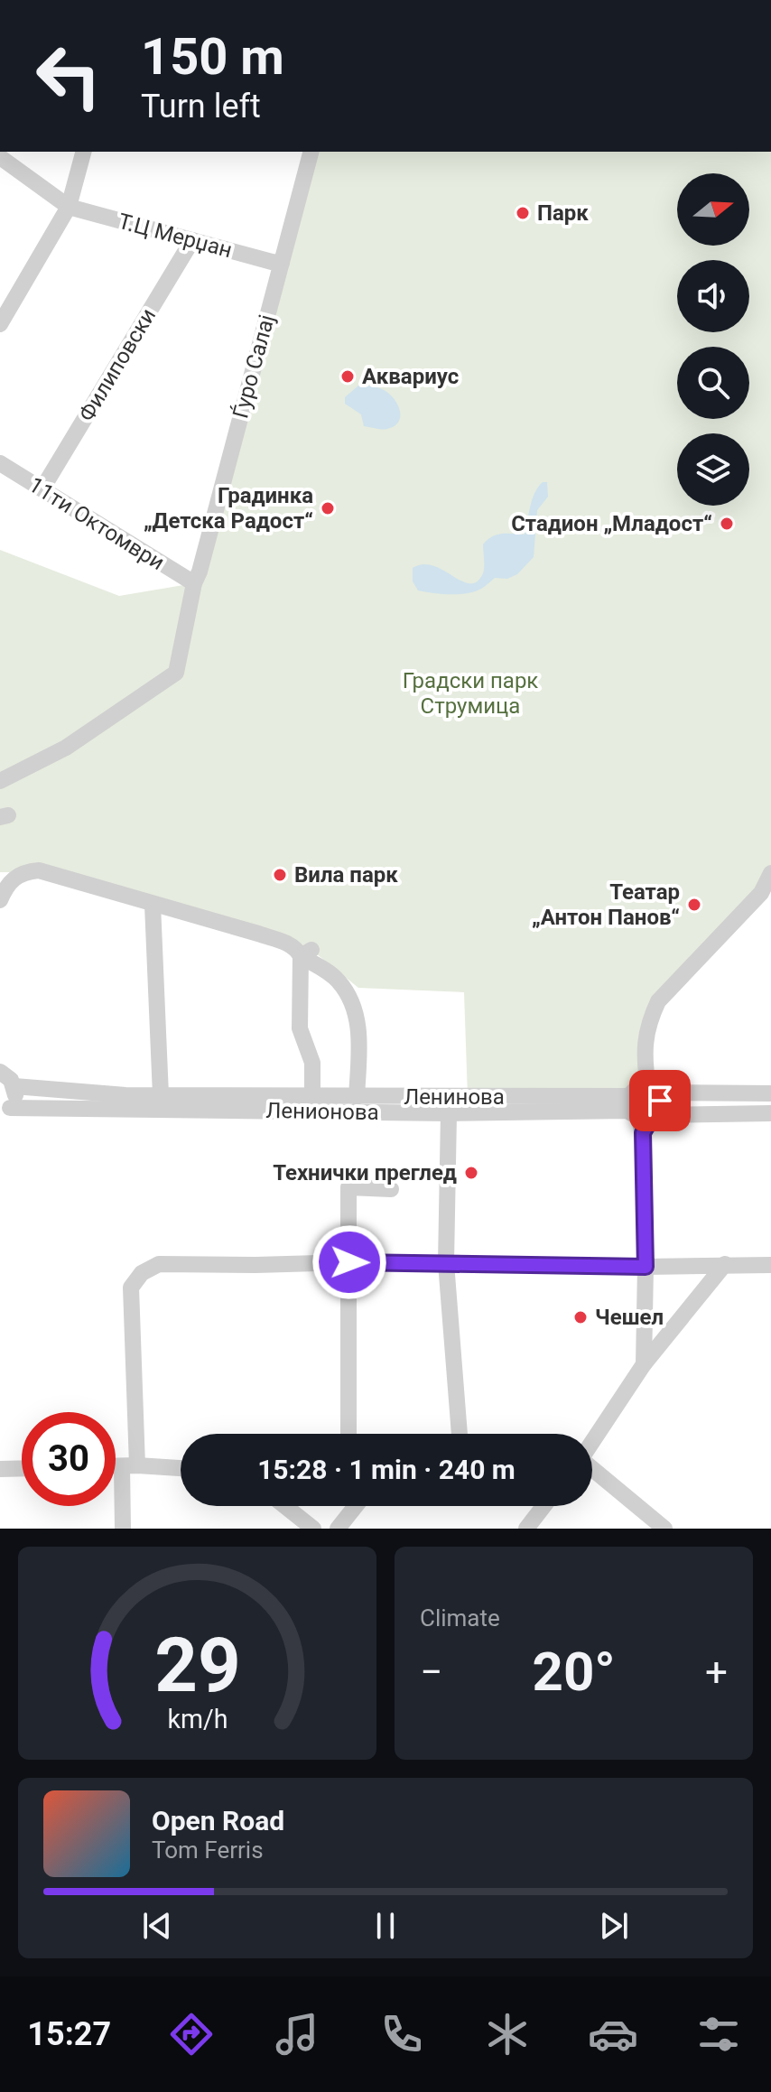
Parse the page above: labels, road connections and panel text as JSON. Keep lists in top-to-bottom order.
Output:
{
  "streets": {
    "street": [
      "Т.Ц Мерџан",
      "Филиповски",
      "Ѓуро Салај",
      "11ти Октомври",
      "Ленинова",
      "Ленионова"
    ]
  },
  "crossings": [
    ["Т.Ц Мерџан", "Филиповски"],
    ["Т.Ц Мерџан", "Ѓуро Салај"],
    ["Филиповски", "11ти Октомври"],
    ["Ѓуро Салај", "11ти Октомври"]
  ],
  "parks": ["Градски парк Струмица"],
  "places": [
    "Парк",
    "Аквариус",
    "Градинка „Детска Радост“",
    "Стадион „Младост“",
    "Вила парк",
    "Театар „Антон Панов“",
    "Технички преглед",
    "Чешел"
  ],
  "north": "right",
  "page": {
    "turn": ["150 m", "Turn left"],
    "limit": "30",
    "trip": "15:28 · 1 min · 240 m",
    "tile": "Climate",
    "heat": ["−", "20°", "+"],
    "song": ["Open Road", "Tom Ferris"],
    "tabs": "15:27",
    "gauge": ["29", "km/h"]
  }
}
